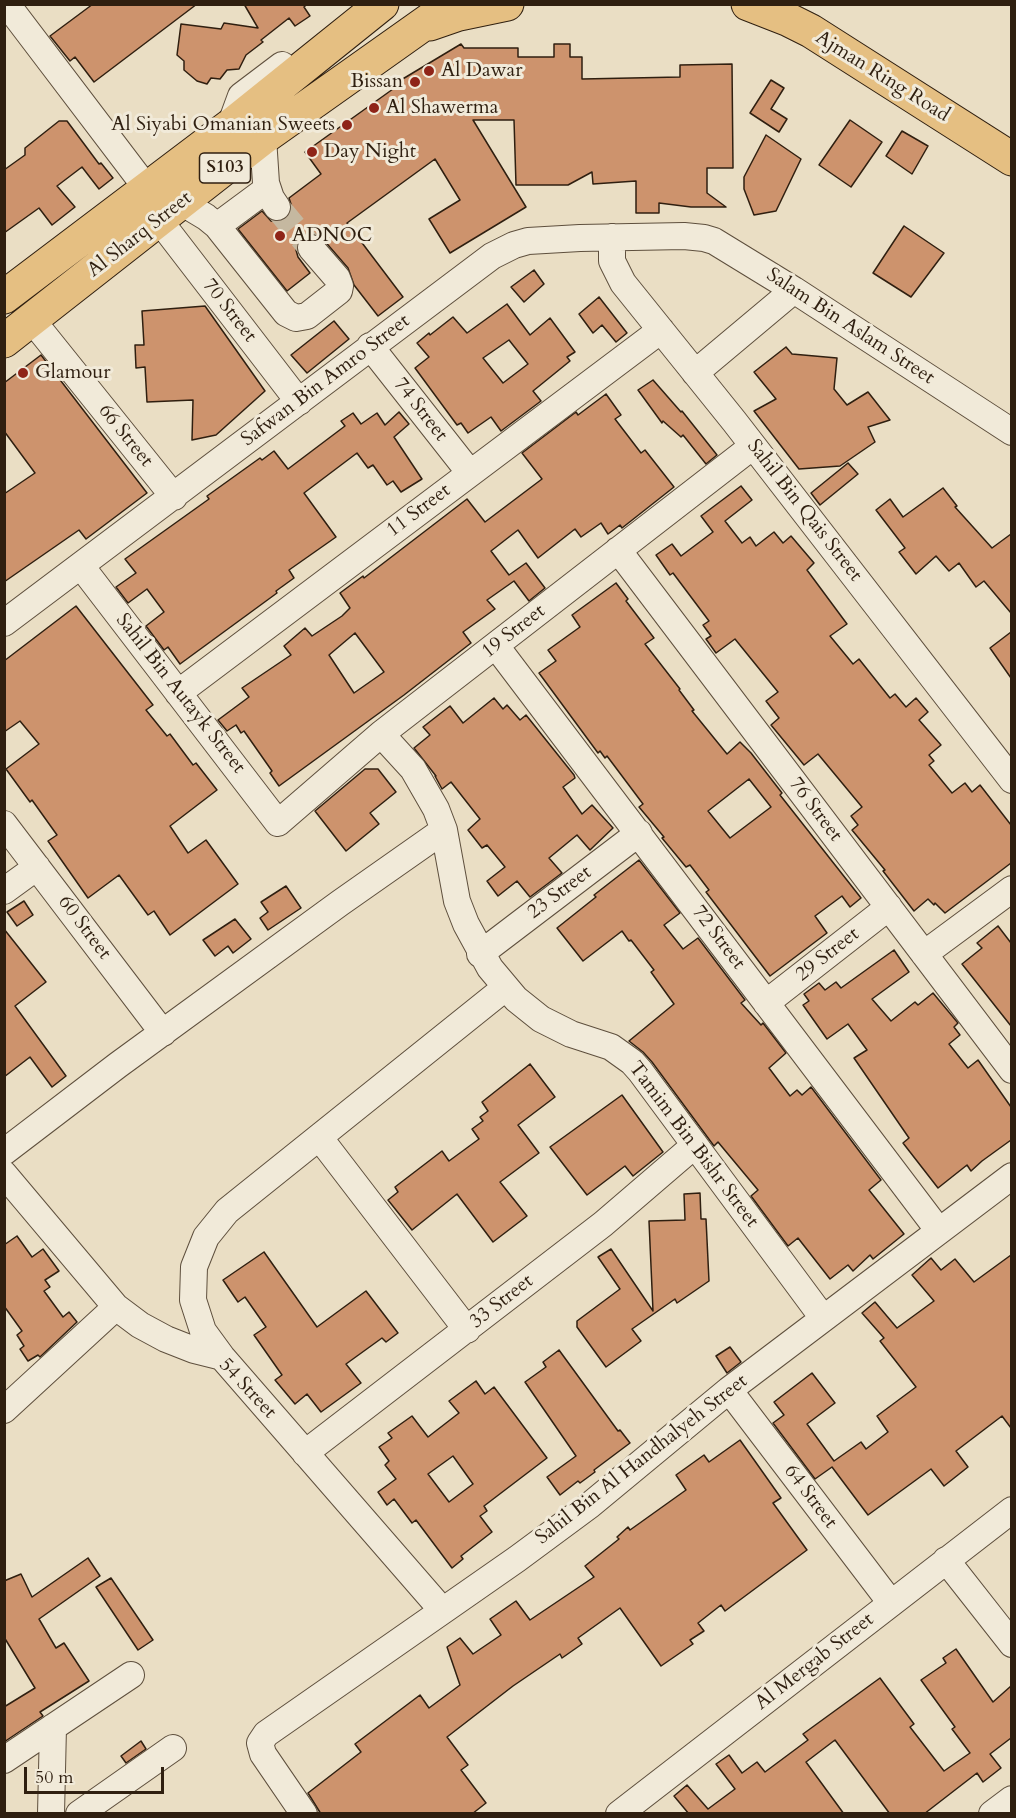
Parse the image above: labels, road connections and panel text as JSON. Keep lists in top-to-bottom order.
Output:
{
  "streets": {
    "main road": ["Ajman Ring Road", "S103", "Al Sharq Street"],
    "street": [
      "70 Street",
      "Salam Bin Aslam Street",
      "Safwan Bin Amro Street",
      "74 Street",
      "66 Street",
      "11 Street",
      "Sahil Bin Qais Street",
      "19 Street",
      "Sahil Bin Autayk Street",
      "76 Street",
      "23 Street",
      "60 Street",
      "72 Street",
      "29 Street",
      "Tamim Bin Bishr Street",
      "33 Street",
      "54 Street",
      "Sahil Bin Al Handhalyeh Street",
      "64 Street",
      "Al Mergab Street"
    ]
  },
  "crossings": [
    ["Al Sharq Street", "70 Street"],
    ["Al Sharq Street", "66 Street"],
    ["70 Street", "Safwan Bin Amro Street"],
    ["Salam Bin Aslam Street", "Safwan Bin Amro Street"],
    ["Safwan Bin Amro Street", "74 Street"],
    ["Safwan Bin Amro Street", "66 Street"],
    ["Safwan Bin Amro Street", "Sahil Bin Qais Street"],
    ["Safwan Bin Amro Street", "Sahil Bin Autayk Street"],
    ["74 Street", "11 Street"],
    ["11 Street", "Sahil Bin Qais Street"],
    ["11 Street", "Sahil Bin Autayk Street"],
    ["Sahil Bin Qais Street", "19 Street"],
    ["19 Street", "Sahil Bin Autayk Street"],
    ["19 Street", "76 Street"],
    ["19 Street", "72 Street"],
    ["19 Street", "Tamim Bin Bishr Street"],
    ["76 Street", "29 Street"],
    ["23 Street", "72 Street"],
    ["23 Street", "Tamim Bin Bishr Street"],
    ["72 Street", "29 Street"],
    ["72 Street", "Sahil Bin Al Handhalyeh Street"],
    ["Tamim Bin Bishr Street", "33 Street"],
    ["Tamim Bin Bishr Street", "Sahil Bin Al Handhalyeh Street"],
    ["33 Street", "54 Street"],
    ["54 Street", "Sahil Bin Al Handhalyeh Street"],
    ["Sahil Bin Al Handhalyeh Street", "64 Street"],
    ["64 Street", "Al Mergab Street"]
  ],
  "places": [
    "Al Dawar",
    "Bissan",
    "Al Shawerma",
    "Al Siyabi Omanian Sweets",
    "Day Night",
    "ADNOC",
    "Glamour"
  ],
  "scale_bar": "50 m"
}
